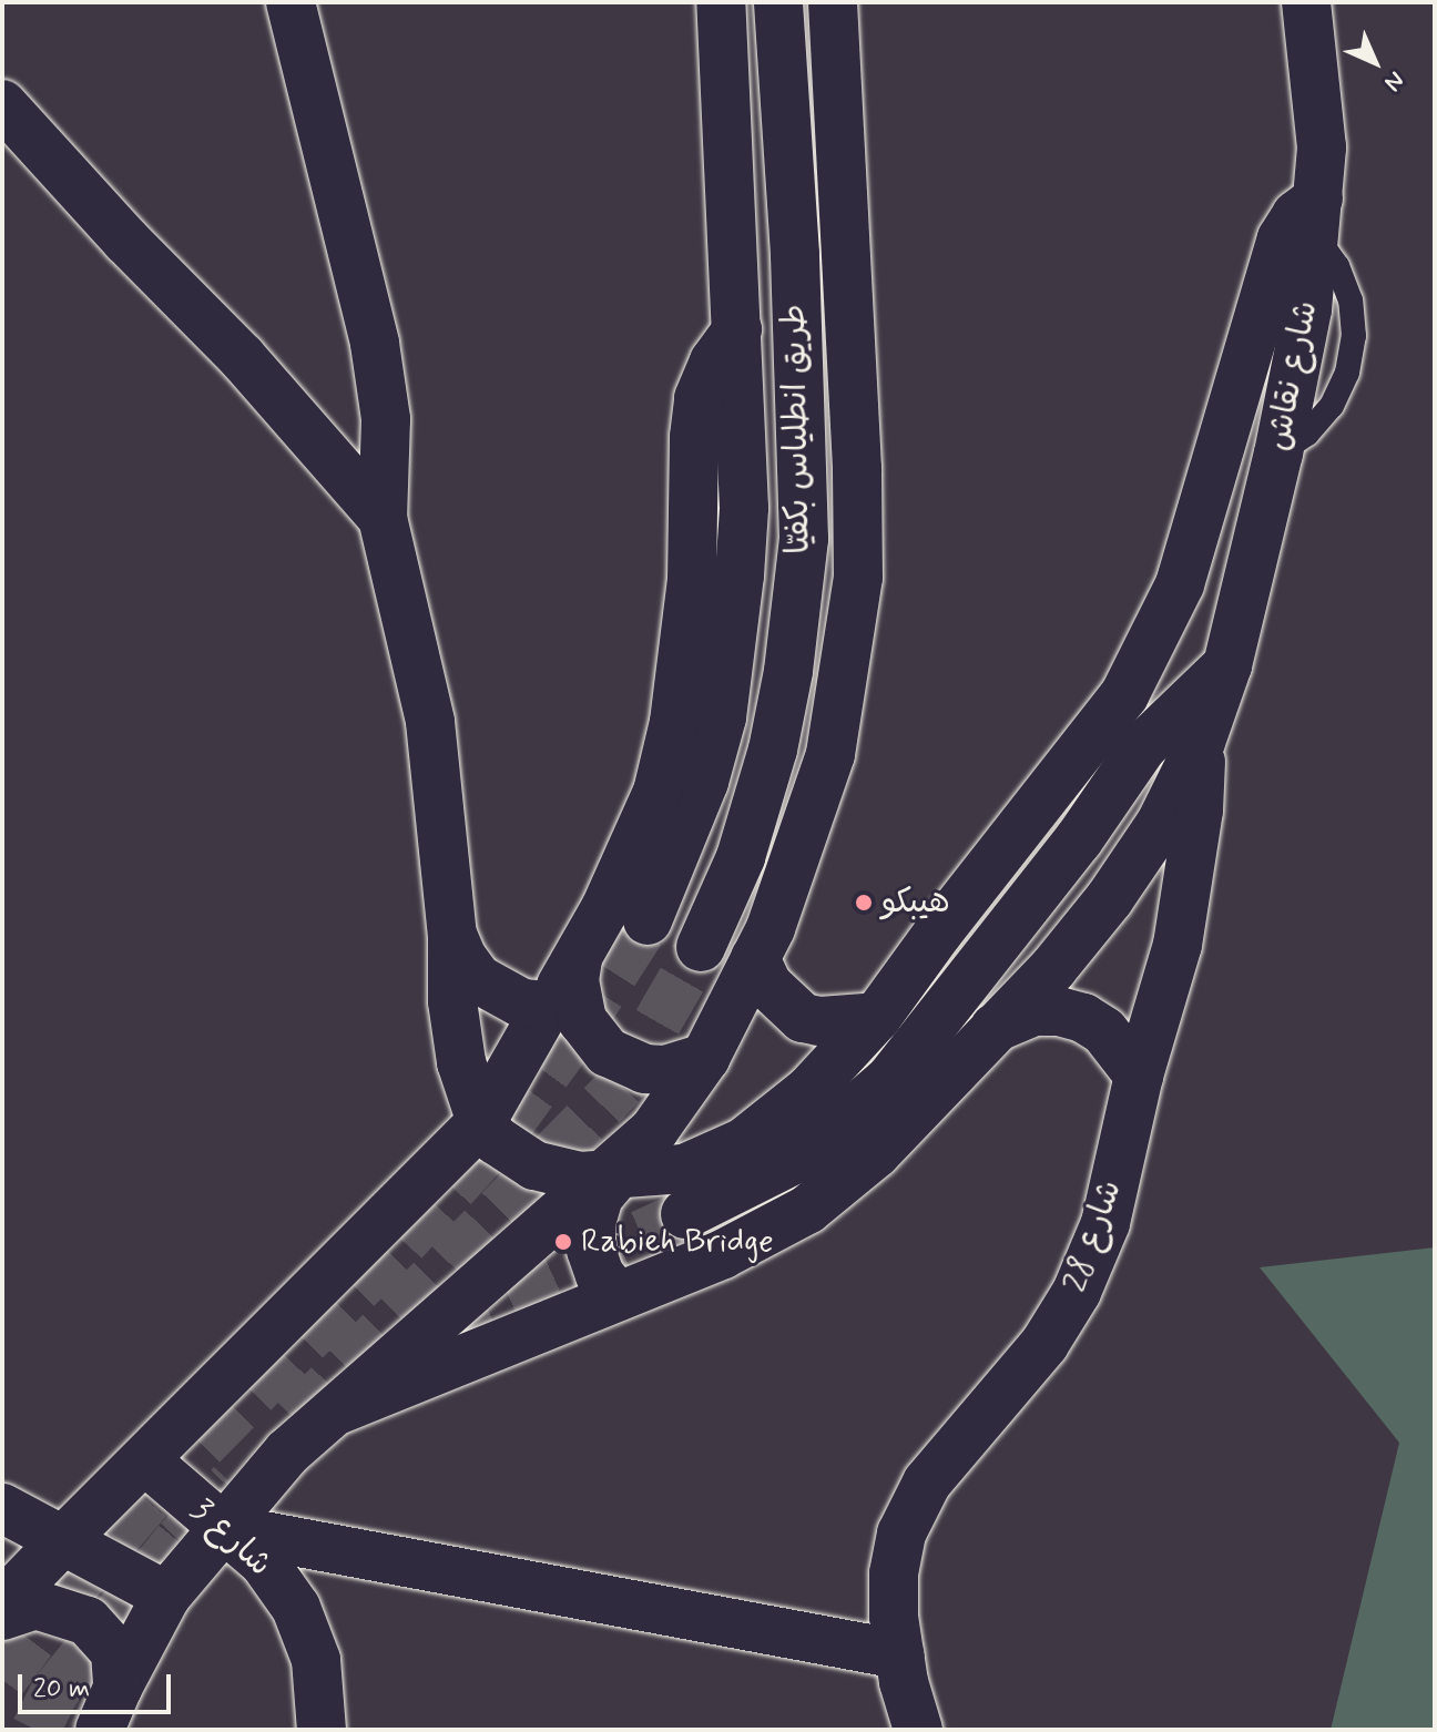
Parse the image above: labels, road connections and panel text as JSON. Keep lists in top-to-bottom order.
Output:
{
  "streets": {
    "main road": [
      "شارع نقاش",
      "طريق انطلياس بكفيّا",
      "شارع 28",
      "شارع 3"
    ]
  },
  "crossings": [
    ["شارع نقاش", "شارع 28"]
  ],
  "places": ["هيبكو", "Rabieh Bridge"],
  "scale_bar": "20 m",
  "north": "bottom right"
}
